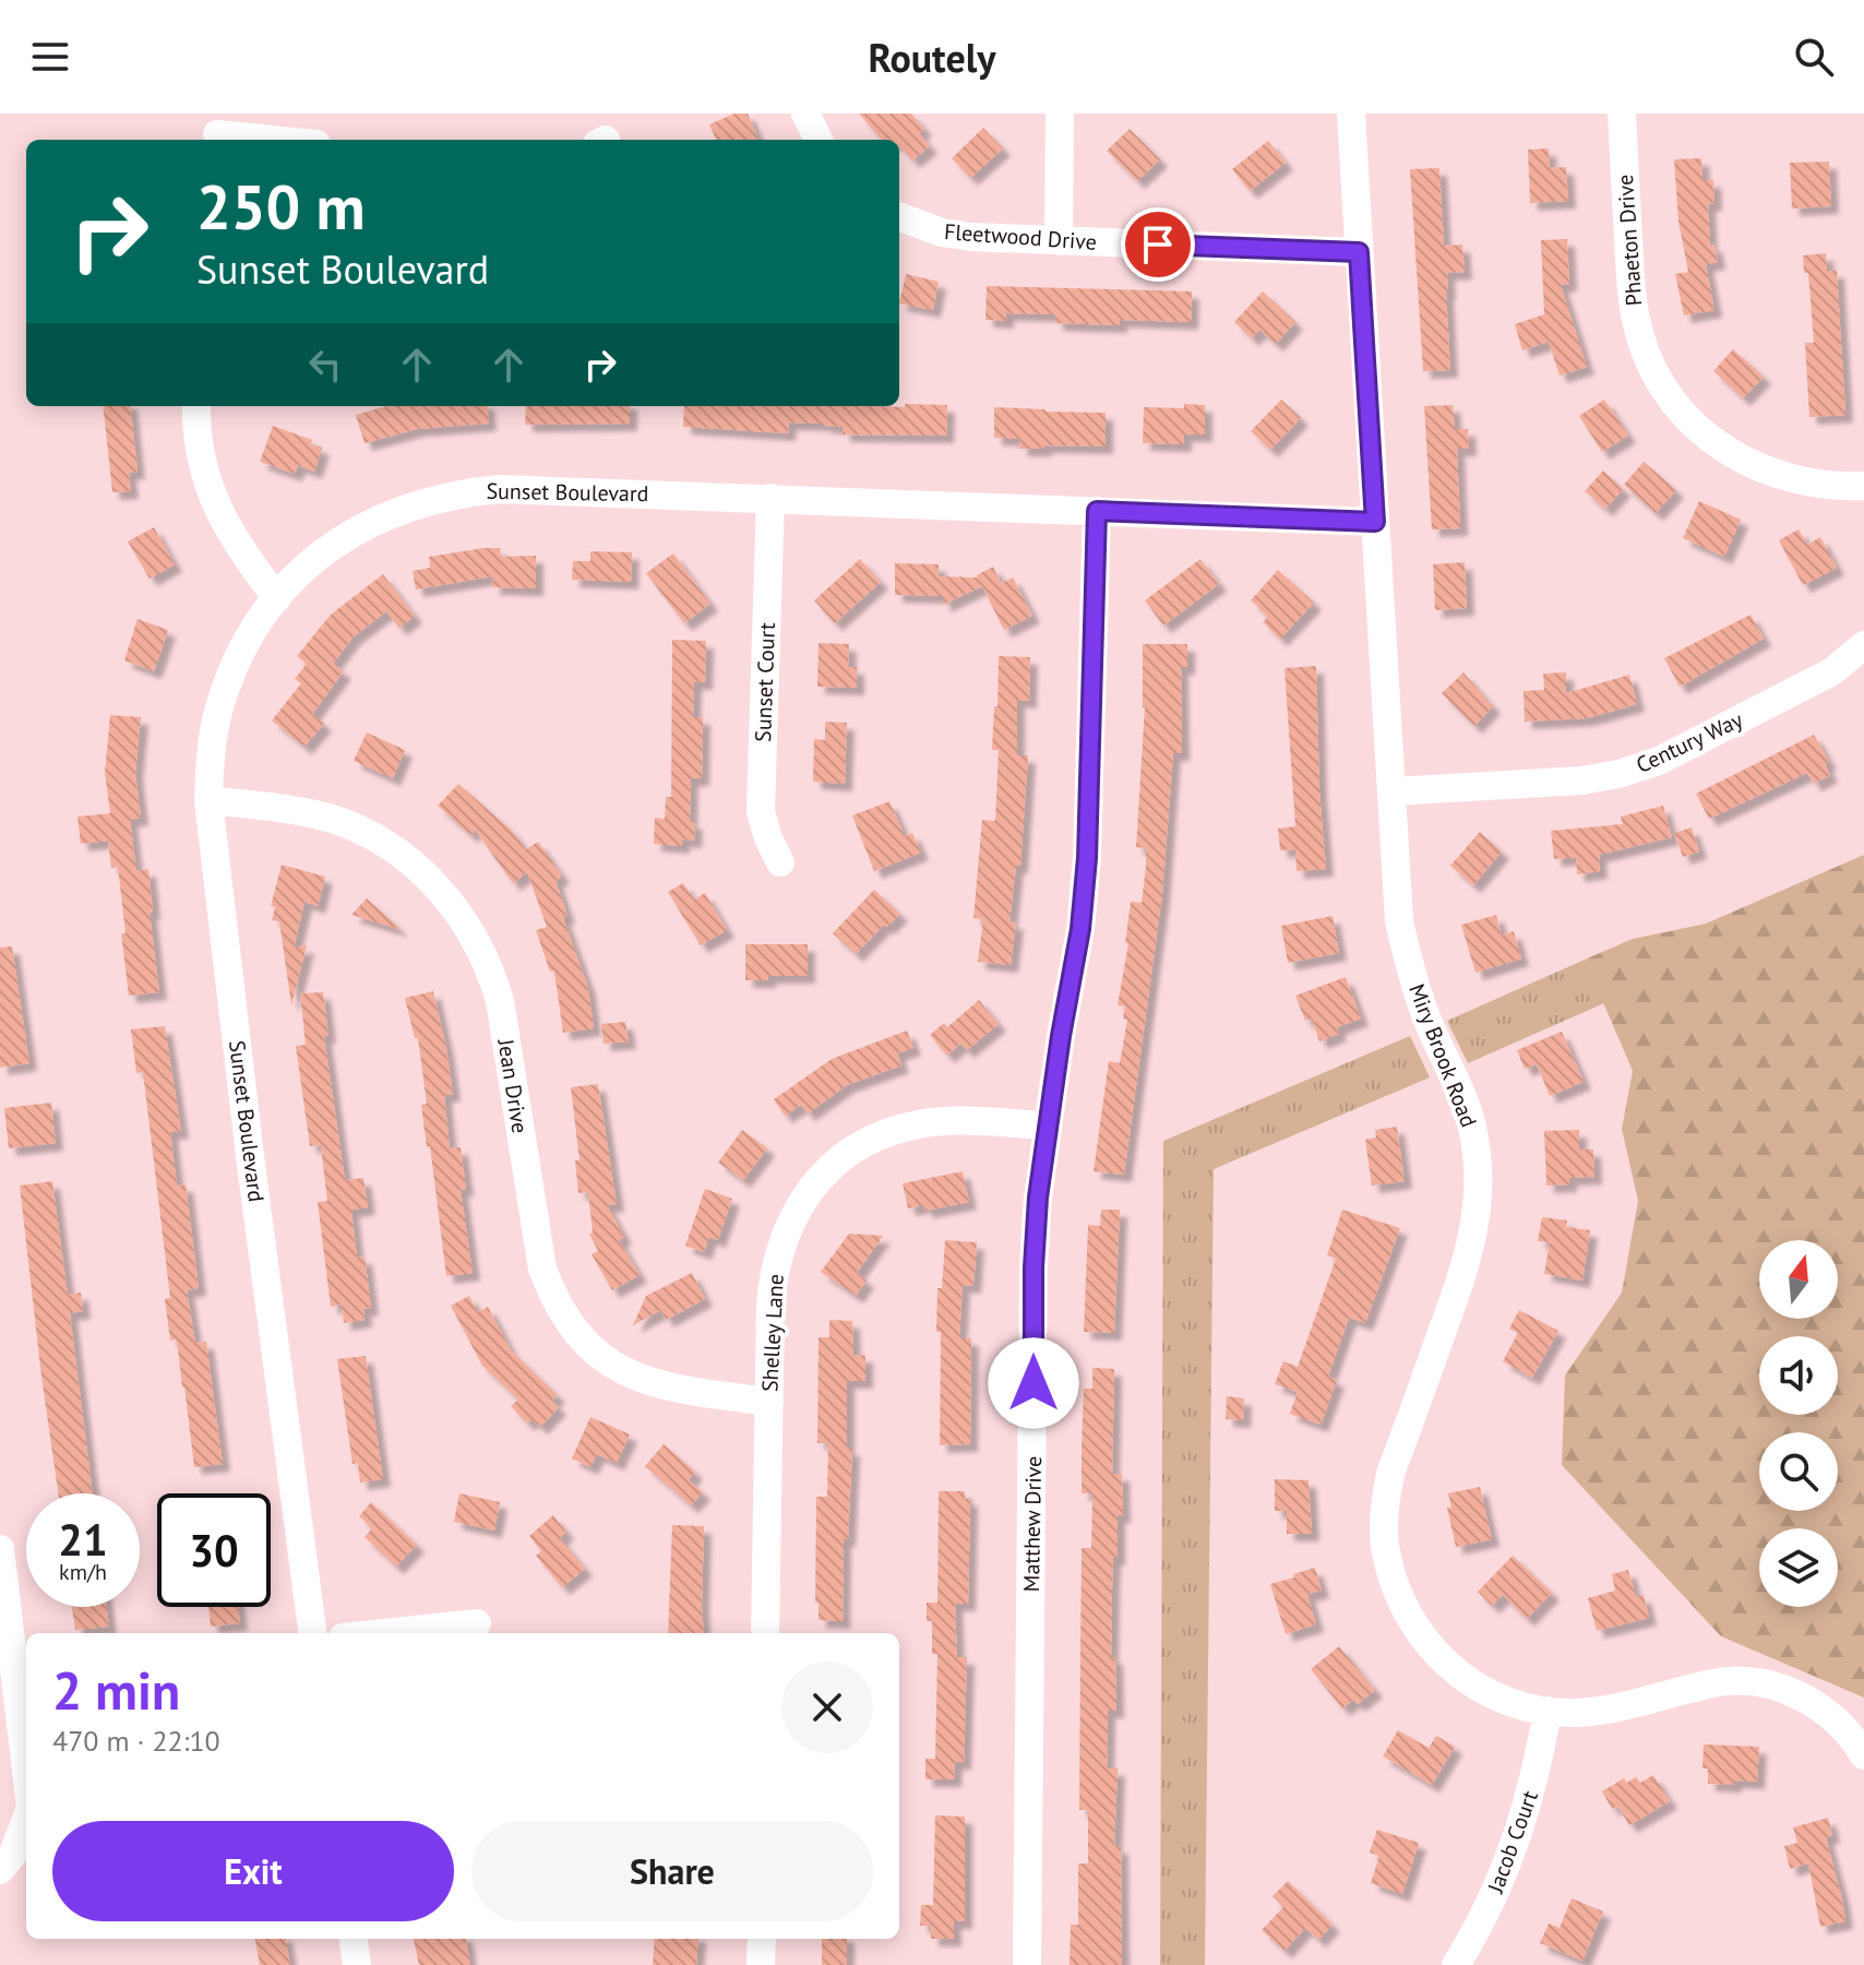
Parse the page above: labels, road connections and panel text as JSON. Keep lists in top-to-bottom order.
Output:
{
  "streets": {
    "street": [
      "Fleetwood Drive",
      "Phaeton Drive",
      "Sunset Boulevard",
      "Sunset Court",
      "Century Way",
      "Miry Brook Road",
      "Jean Drive",
      "Shelley Lane",
      "Matthew Drive",
      "Jacob Court"
    ]
  },
  "crossings": [
    ["Fleetwood Drive", "Miry Brook Road"],
    ["Sunset Boulevard", "Sunset Court"],
    ["Sunset Boulevard", "Miry Brook Road"],
    ["Sunset Boulevard", "Jean Drive"],
    ["Sunset Boulevard", "Matthew Drive"],
    ["Century Way", "Miry Brook Road"],
    ["Miry Brook Road", "Jacob Court"],
    ["Jean Drive", "Shelley Lane"],
    ["Shelley Lane", "Matthew Drive"]
  ],
  "north": "top",
  "page": {
    "header": "Routely",
    "turn": ["250 m", "Sunset Boulevard"],
    "speed": "21 km/h",
    "limit": "30",
    "heading": ["2 min", "470 m · 22:10"],
    "buttons": ["Exit", "Share"]
  }
}
